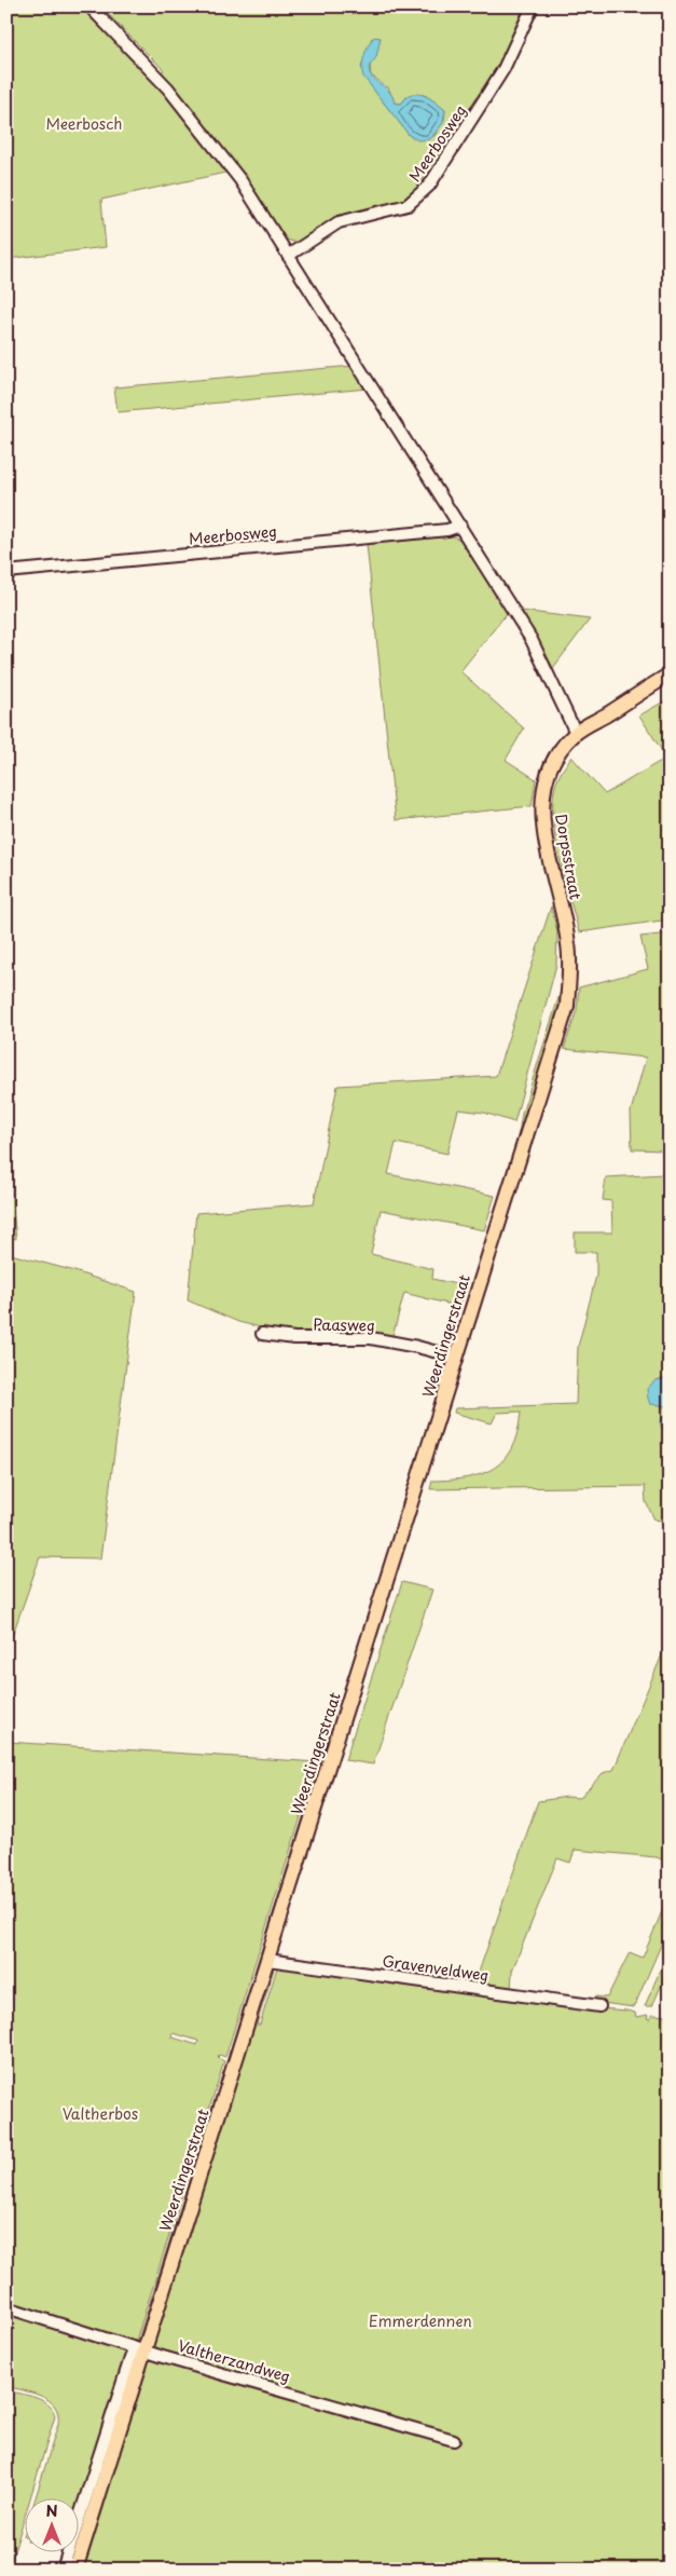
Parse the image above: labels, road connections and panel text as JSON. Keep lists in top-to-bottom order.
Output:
{
  "streets": {
    "main road": ["Dorpsstraat", "Weerdingerstraat"],
    "street": [
      "Meerbosweg",
      "Paasweg",
      "Gravenveldweg",
      "Valtherzandweg"
    ]
  },
  "crossings": [
    ["Dorpsstraat", "Weerdingerstraat"],
    ["Paasweg", "Weerdingerstraat"],
    ["Weerdingerstraat", "Gravenveldweg"],
    ["Weerdingerstraat", "Valtherzandweg"]
  ],
  "parks": ["Meerbosch", "Valtherbos", "Emmerdennen"],
  "north": "top"
}
